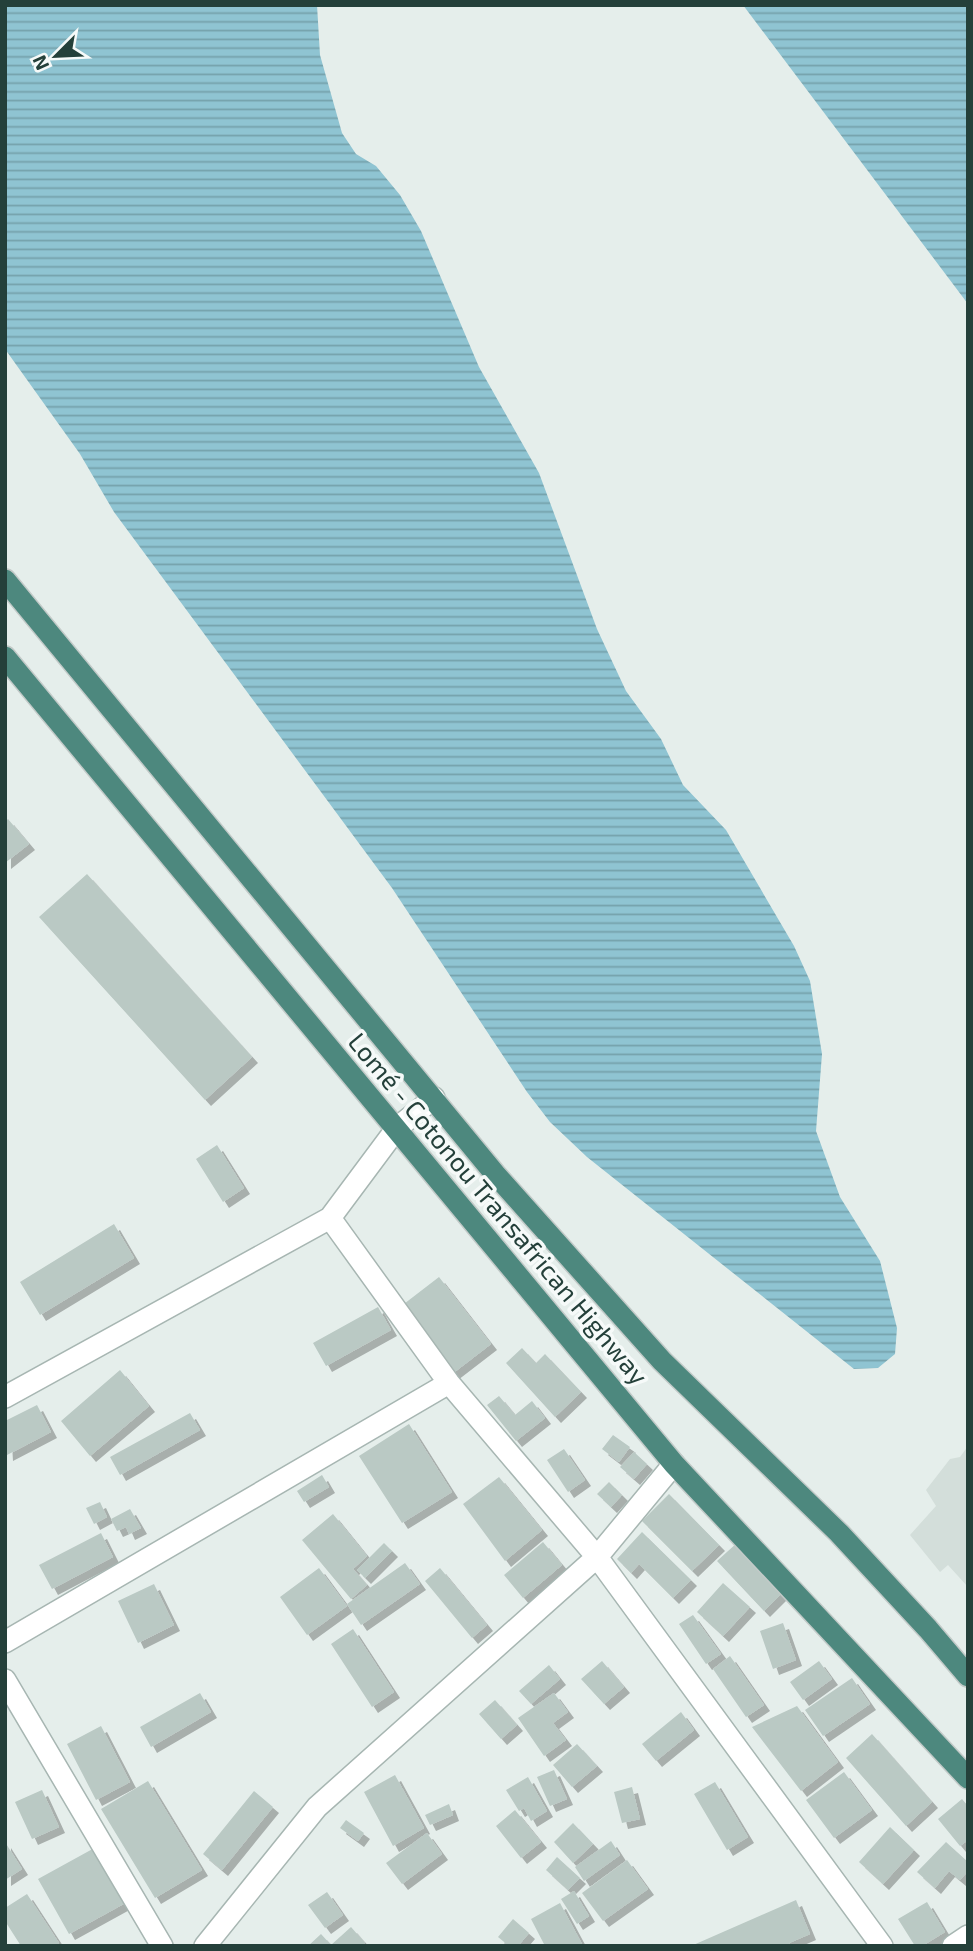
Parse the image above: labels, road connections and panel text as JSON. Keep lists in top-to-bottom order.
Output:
{
  "streets": {
    "highway": ["Lomé - Cotonou Transafrican Highway"]
  },
  "north": "bottom left"
}
